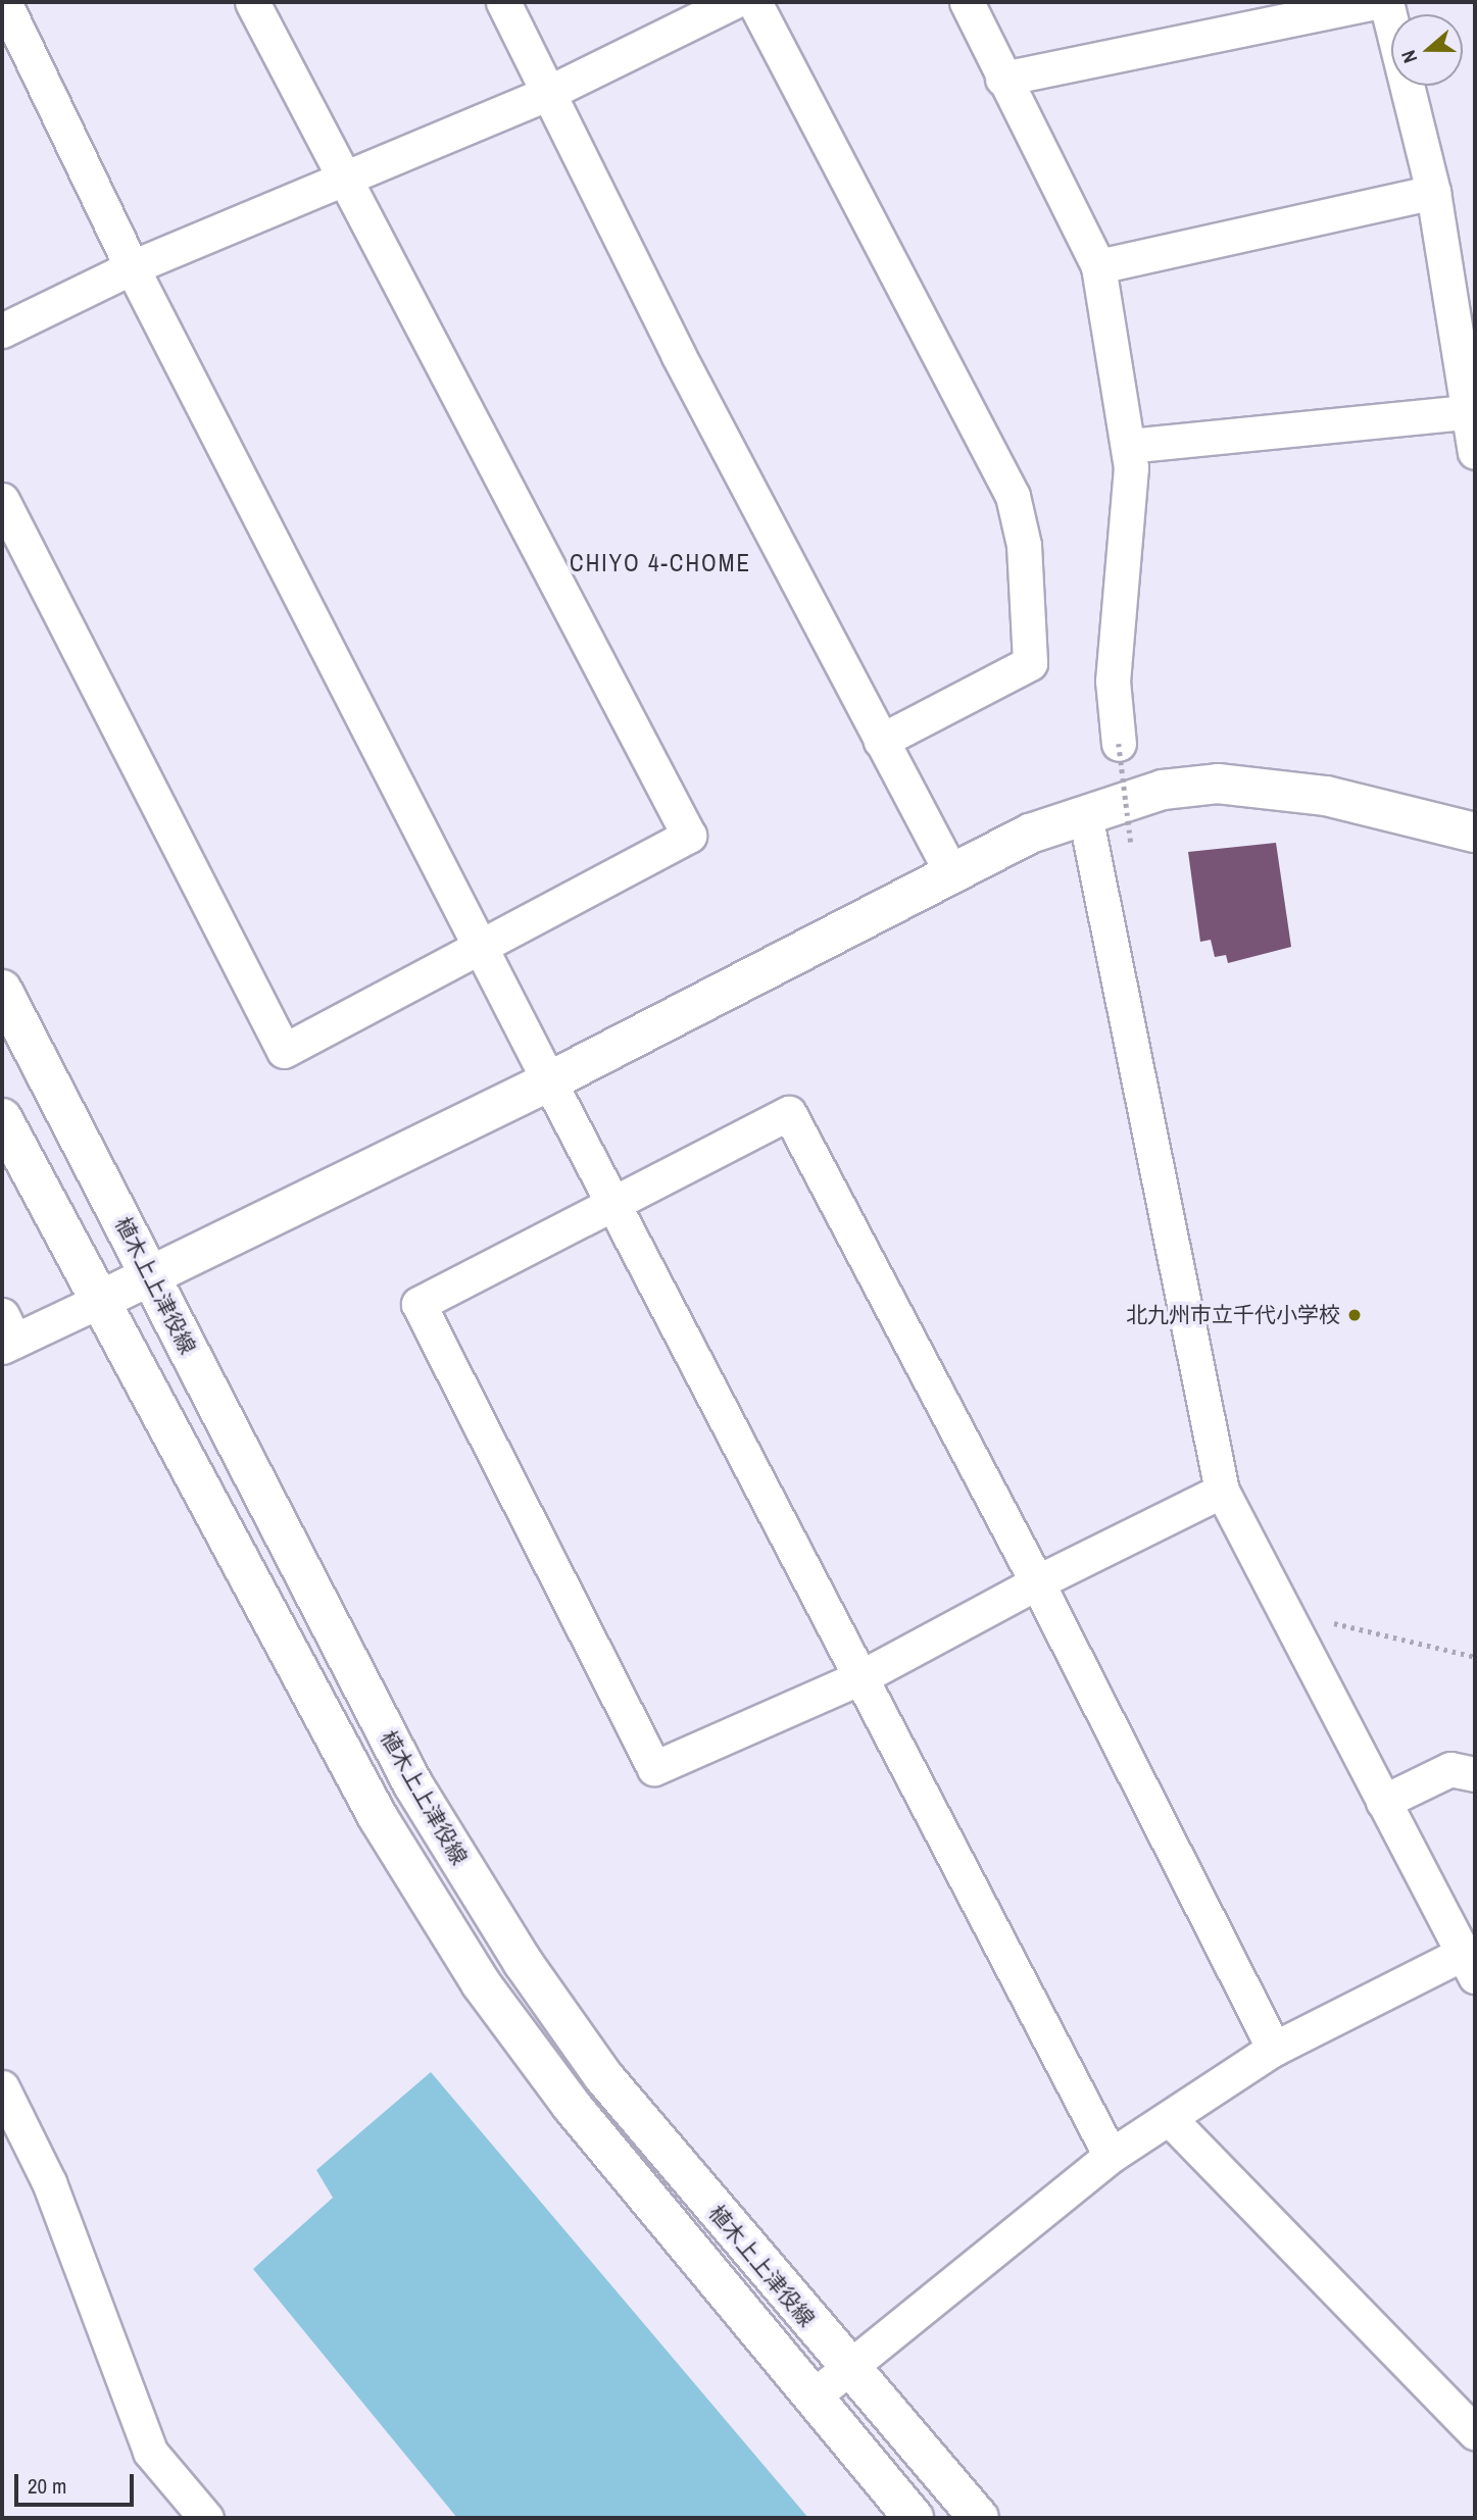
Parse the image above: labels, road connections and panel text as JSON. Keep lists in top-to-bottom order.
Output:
{
  "streets": {
    "main road": ["植木上上津役線"]
  },
  "districts": ["CHIYO 4-CHOME"],
  "places": ["北九州市立千代小学校"],
  "scale_bar": "20 m",
  "north": "left"
}
